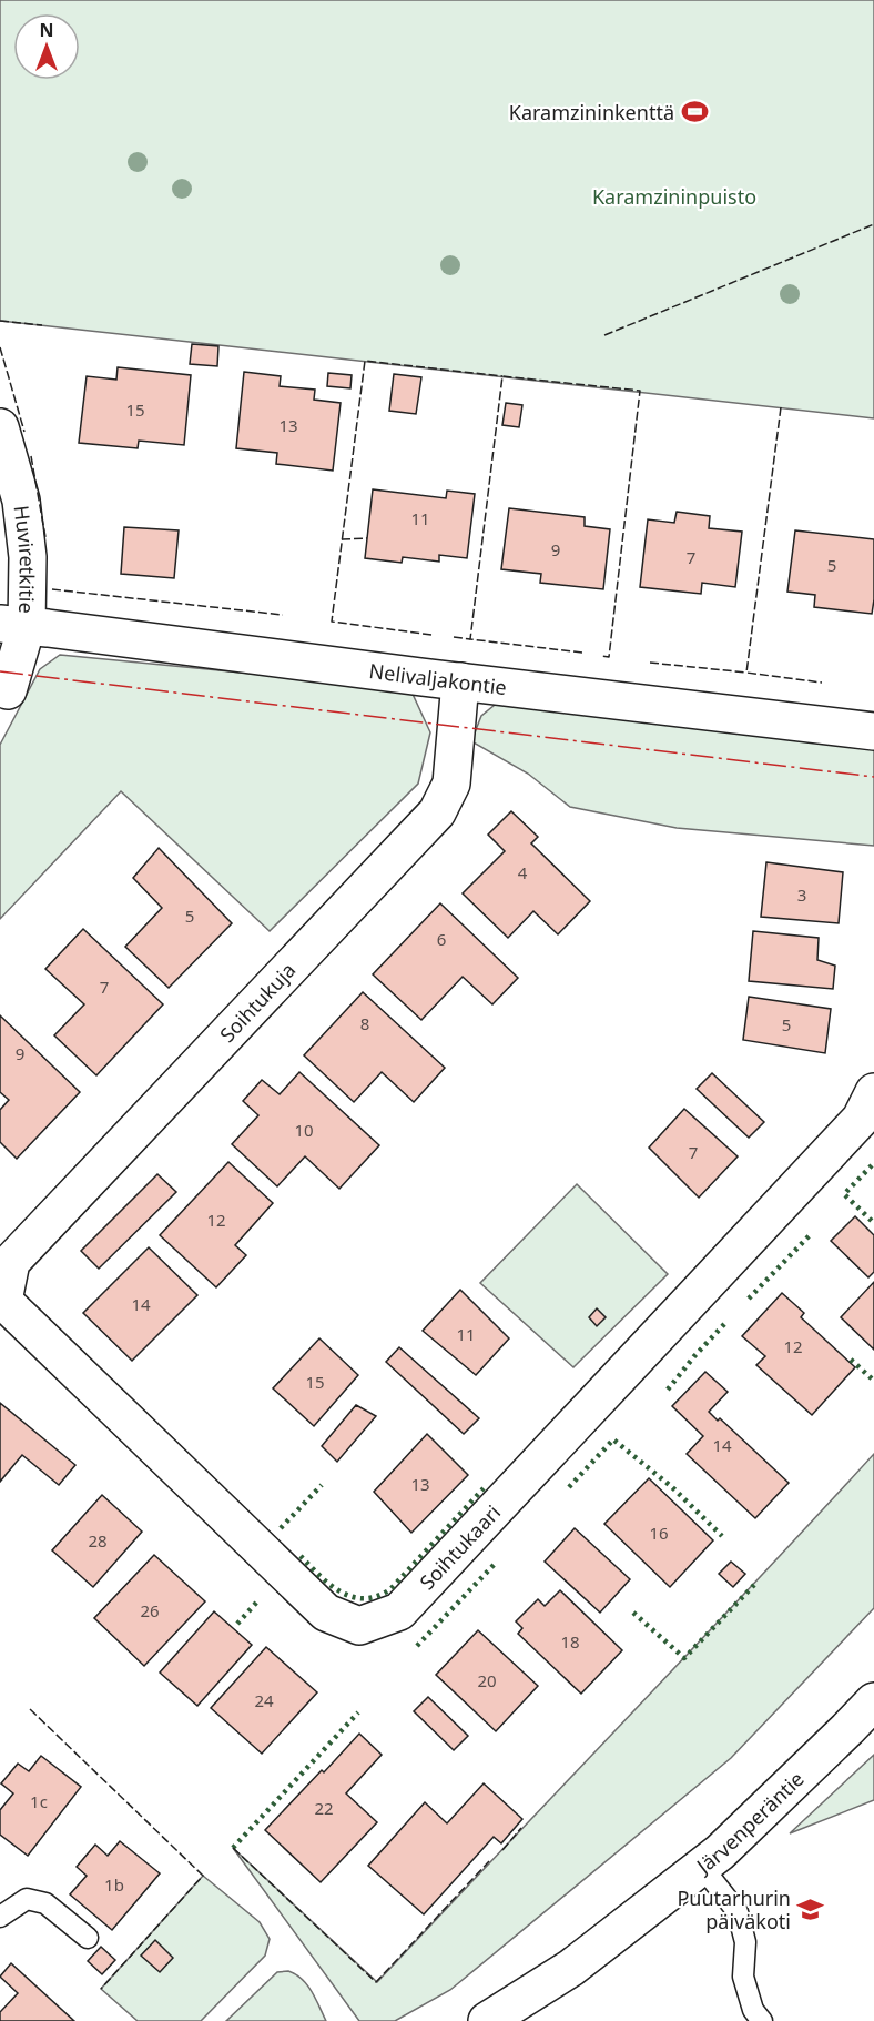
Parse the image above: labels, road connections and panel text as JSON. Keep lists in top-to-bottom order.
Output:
{
  "streets": {
    "street": [
      "Huviretkitie",
      "Nelivaljakontie",
      "Soihtukuja",
      "Soihtukaari",
      "Järvenperäntie"
    ]
  },
  "crossings": [
    ["Huviretkitie", "Nelivaljakontie"],
    ["Nelivaljakontie", "Soihtukuja"],
    ["Soihtukuja", "Soihtukaari"]
  ],
  "parks": ["Karamzininpuisto"],
  "places": {
    "sports": ["Karamzininkenttä"],
    "school or university": ["Puutarhurin päiväkoti"]
  },
  "house_numbers": [
    "15",
    "13",
    "11",
    "9",
    "7",
    "5",
    "4",
    "3",
    "5",
    "6",
    "7",
    "8",
    "5",
    "9",
    "10",
    "7",
    "12",
    "14",
    "11",
    "12",
    "15",
    "14",
    "13",
    "16",
    "28",
    "26",
    "18",
    "20",
    "24",
    "1c",
    "22",
    "1b"
  ],
  "north": "top"
}
